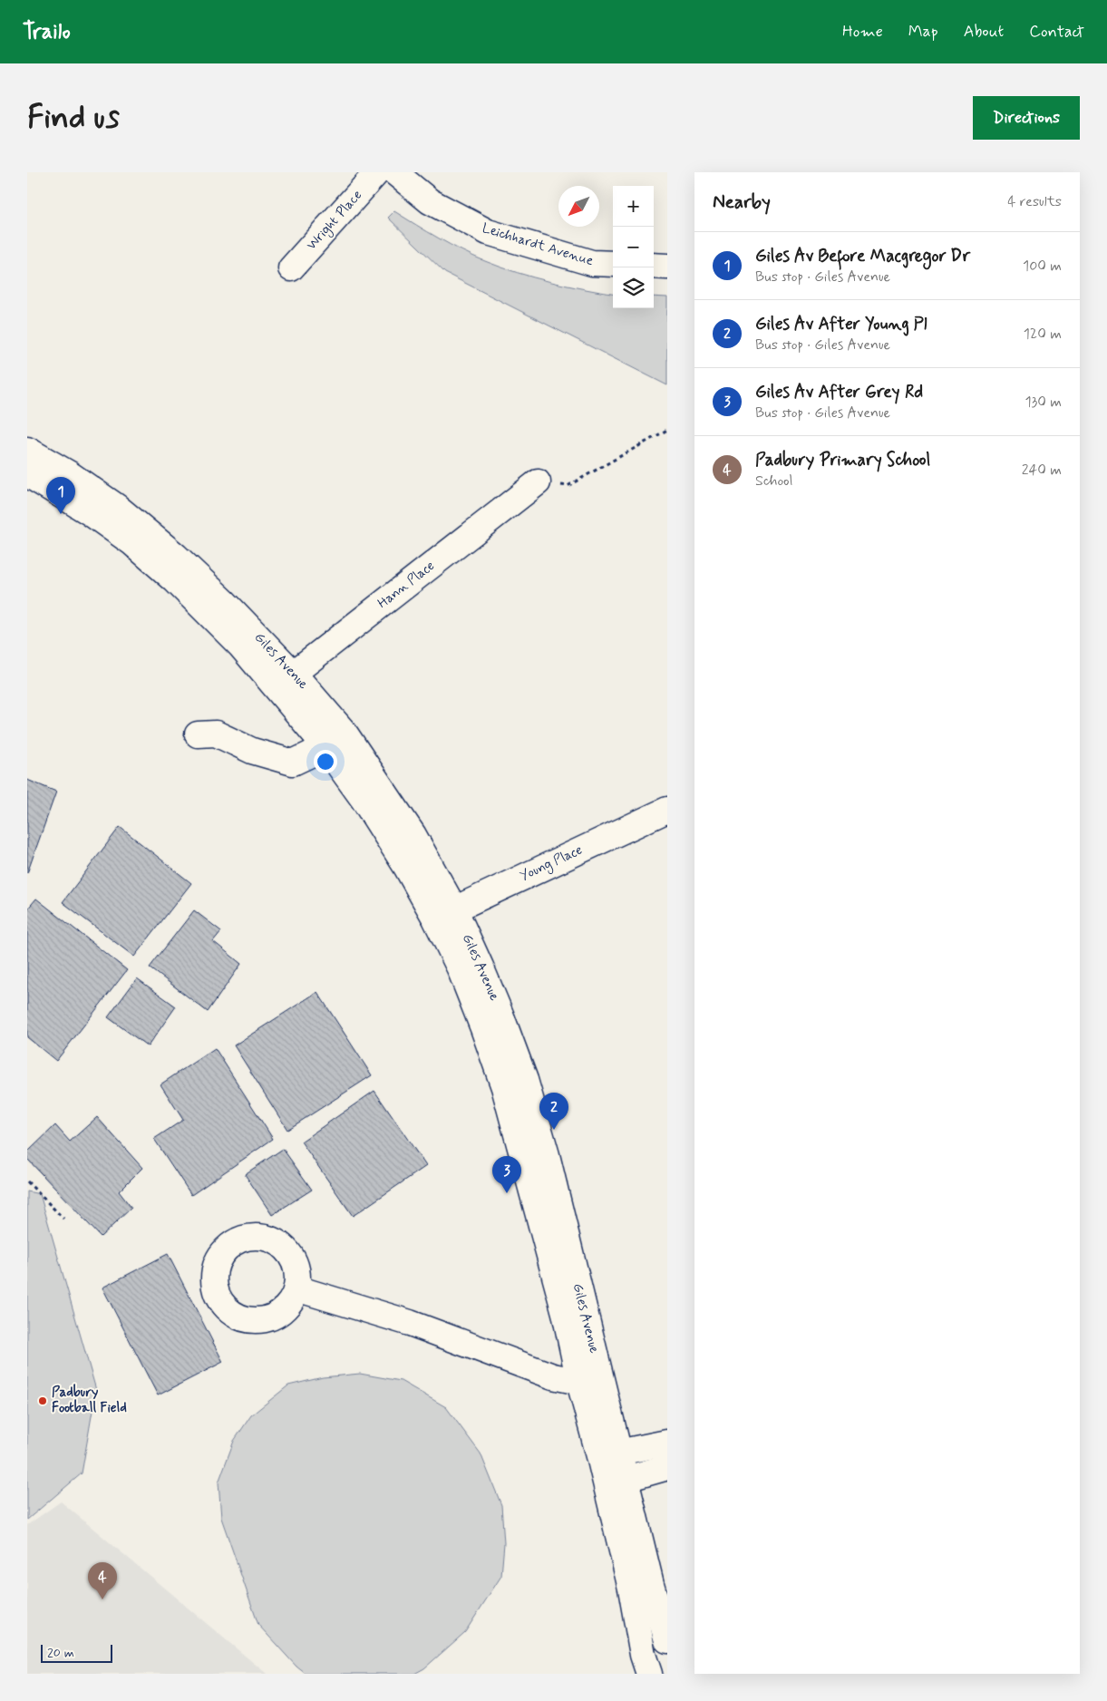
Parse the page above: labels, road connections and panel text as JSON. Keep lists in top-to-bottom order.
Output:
{
  "streets": {
    "street": [
      "Wright Place",
      "Leichhardt Avenue",
      "Hann Place",
      "Giles Avenue",
      "Young Place"
    ]
  },
  "crossings": [
    ["Hann Place", "Giles Avenue"],
    ["Giles Avenue", "Young Place"]
  ],
  "places": ["Padbury Football Field"],
  "scale_bar": "20 m",
  "north": "bottom left",
  "page": {
    "header": "Trailo",
    "nav": [
      "Home",
      "Map",
      "About",
      "Contact"
    ],
    "buttons": "Directions",
    "title": "Find us",
    "heading": ["Nearby", "4 results"],
    "map_buttons": ["+", "−"],
    "list": [
      {
        "mark": "1",
        "name": "Giles Av Before Macgregor Dr",
        "note": "Bus stop · Giles Avenue",
        "value": "100 m"
      },
      {
        "mark": "2",
        "name": "Giles Av After Young Pl",
        "note": "Bus stop · Giles Avenue",
        "value": "120 m"
      },
      {
        "mark": "3",
        "name": "Giles Av After Grey Rd",
        "note": "Bus stop · Giles Avenue",
        "value": "130 m"
      },
      {
        "mark": "4",
        "name": "Padbury Primary School",
        "note": "School",
        "value": "240 m"
      }
    ],
    "pins": [
      "1",
      "2",
      "3",
      "4"
    ],
    "scale": "20 m"
  }
}
